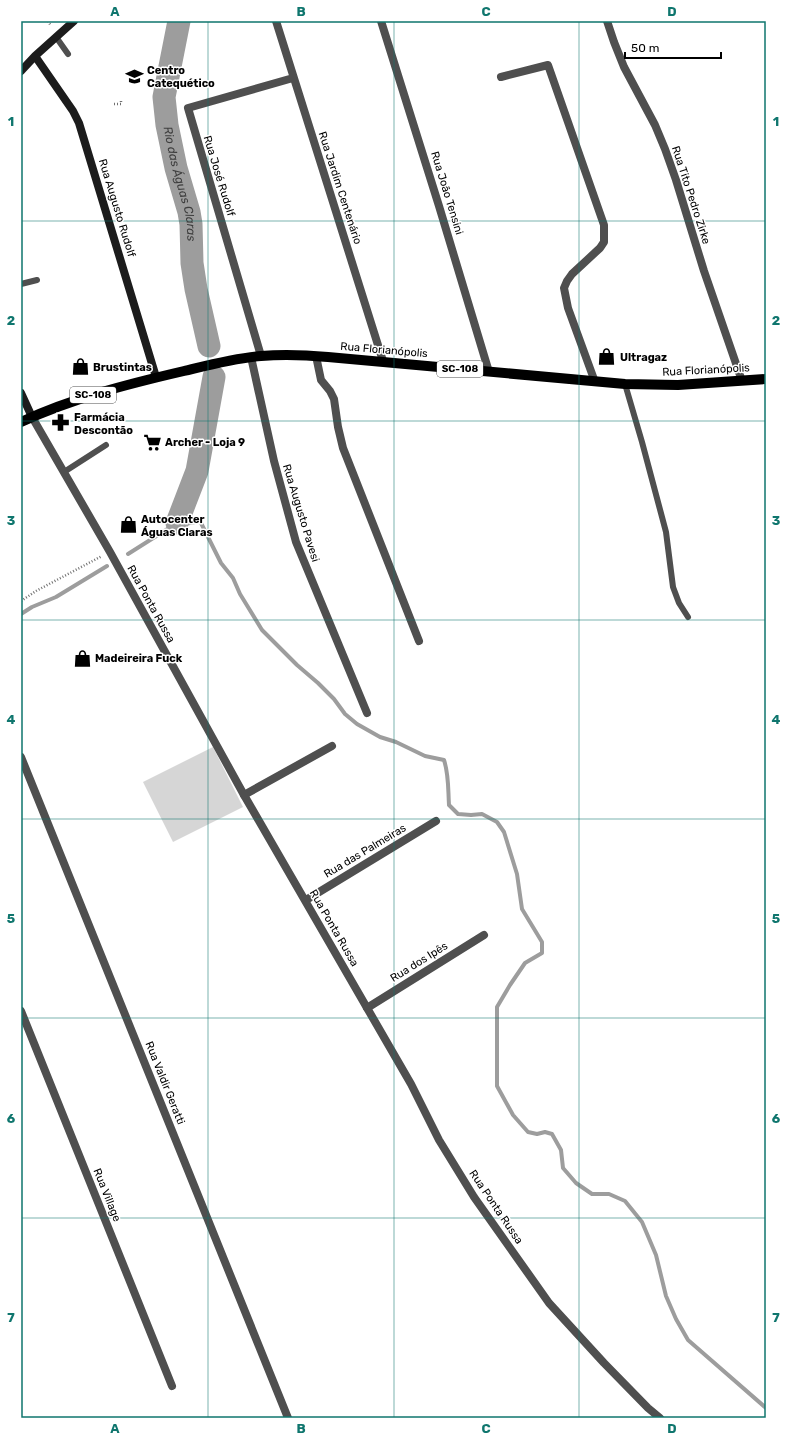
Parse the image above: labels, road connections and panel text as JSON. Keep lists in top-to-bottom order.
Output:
{
  "streets": {
    "main road": ["Rua Augusto Rudolf", "Rua Florianópolis", "SC-108"],
    "street": [
      "Rua José Rudolf",
      "Rua Jardim Centenário",
      "Rua João Tensini",
      "Rua Tito Pedro Zirke",
      "Rua Augusto Pavesi",
      "Rua Ponta Russa",
      "Rua das Palmeiras",
      "Rua dos Ipês",
      "Rua Valdir Geratti",
      "Rua Village"
    ]
  },
  "crossings": [
    ["Rua José Rudolf", "Rua Jardim Centenário"],
    ["Rua José Rudolf", "Rua Florianópolis"],
    ["Rua José Rudolf", "Rua Augusto Pavesi"],
    ["Rua Jardim Centenário", "Rua Florianópolis"],
    ["Rua João Tensini", "Rua Florianópolis"],
    ["Rua Tito Pedro Zirke", "Rua Florianópolis"],
    ["Rua Augusto Rudolf", "Rua Florianópolis"],
    ["Rua Florianópolis", "SC-108"],
    ["Rua Florianópolis", "Rua Augusto Pavesi"],
    ["Rua Florianópolis", "Rua Ponta Russa"],
    ["SC-108", "Rua Ponta Russa"],
    ["Rua Ponta Russa", "Rua das Palmeiras"],
    ["Rua Ponta Russa", "Rua dos Ipês"]
  ],
  "water": ["Rio das Águas Claras"],
  "places": {
    "school or university": ["Centro Catequético"],
    "shop": [
      "Ultragaz",
      "Brustintas",
      "Autocenter Águas Claras",
      "Madeireira Fuck"
    ],
    "pharmacy": ["Farmácia Descontão"],
    "supermarket": ["Archer - Loja 9"]
  },
  "scale_bar": "50 m",
  "grid": {
    "columns": [
      "A",
      "B",
      "C",
      "D"
    ],
    "rows": [
      "1",
      "2",
      "3",
      "4",
      "5",
      "6",
      "7"
    ]
  }
}
